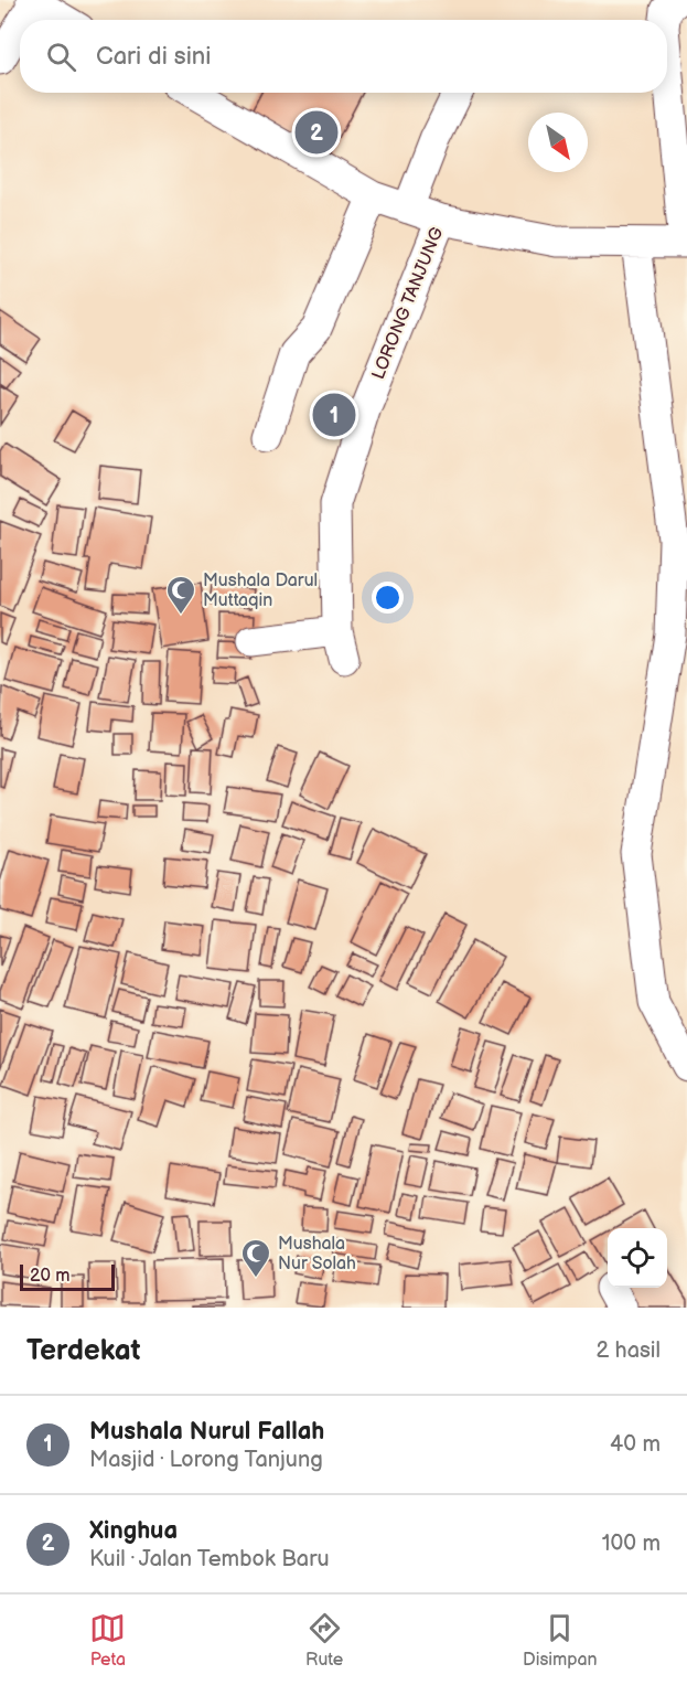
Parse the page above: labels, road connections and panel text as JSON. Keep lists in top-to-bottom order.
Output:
{
  "streets": {
    "street": ["LORONG TANJUNG"]
  },
  "places": {
    "mosque": ["Mushala Darul Muttaqin", "Mushala Nur Solah"]
  },
  "scale_bar": "20 m",
  "north": "bottom right",
  "page": {
    "search": "Cari di sini",
    "pins": ["2", "1"],
    "scale": "20 m",
    "heading": ["Terdekat", "2 hasil"],
    "list": [
      {
        "mark": "1",
        "name": "Mushala Nurul Fallah",
        "note": "Masjid · Lorong Tanjung",
        "value": "40 m"
      },
      {
        "mark": "2",
        "name": "Xinghua",
        "note": "Kuil · Jalan Tembok Baru",
        "value": "100 m"
      }
    ],
    "nav": ["Peta", "Rute", "Disimpan"]
  }
}
